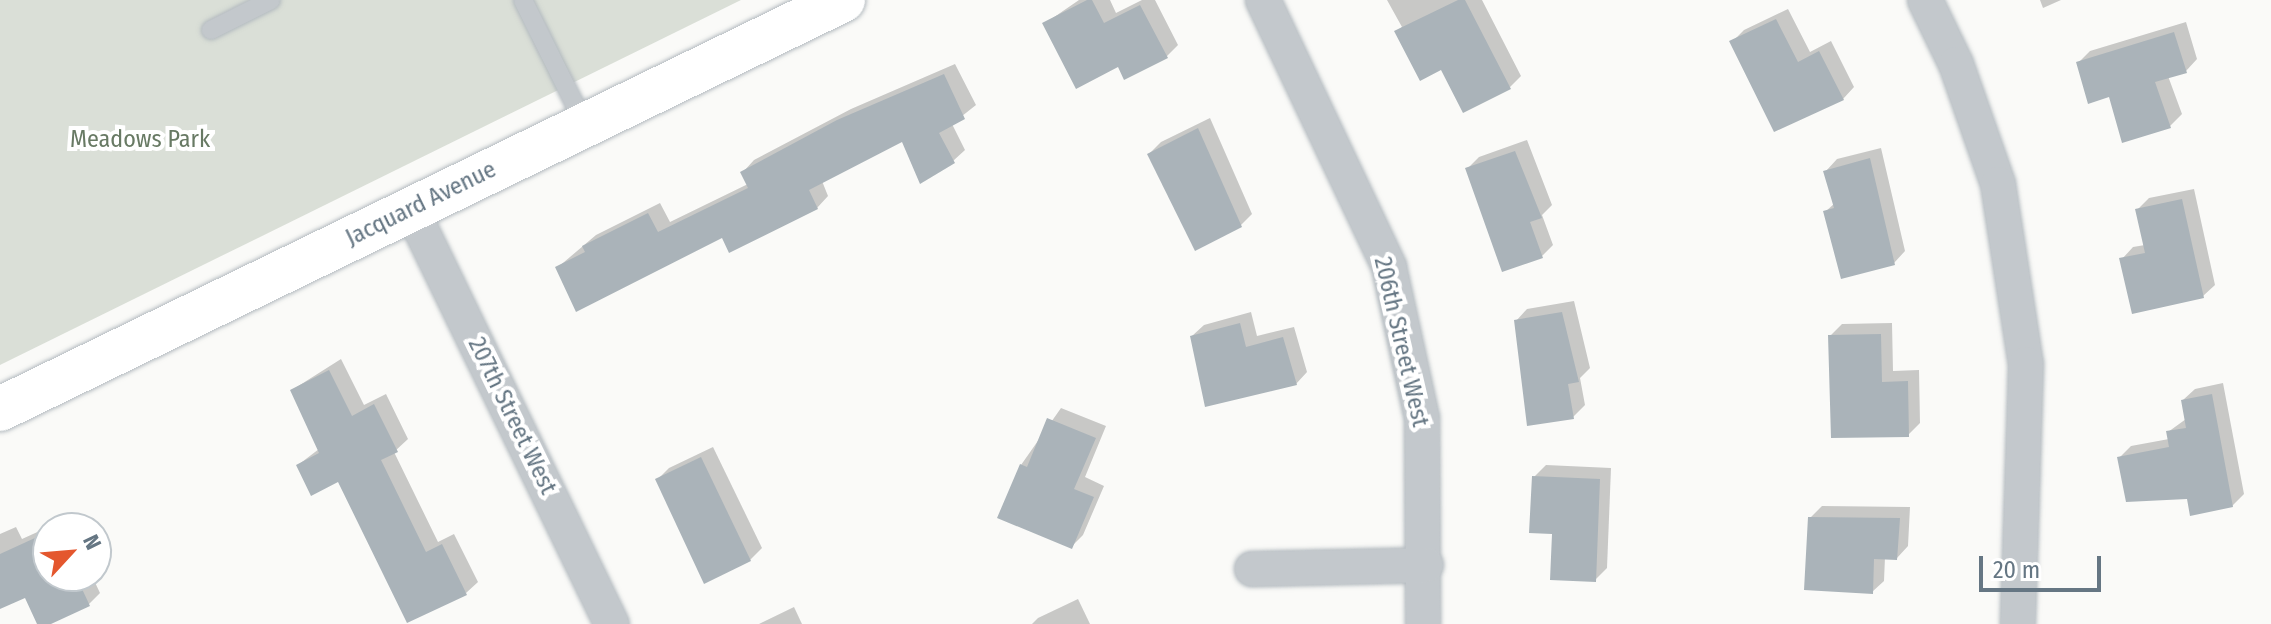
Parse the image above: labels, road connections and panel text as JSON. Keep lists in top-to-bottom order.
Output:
{
  "streets": {
    "street": ["Jacquard Avenue", "206th Street West", "207th Street West"]
  },
  "crossings": [
    ["Jacquard Avenue", "207th Street West"]
  ],
  "parks": ["Meadows Park"],
  "scale_bar": "20 m",
  "north": "top right"
}
